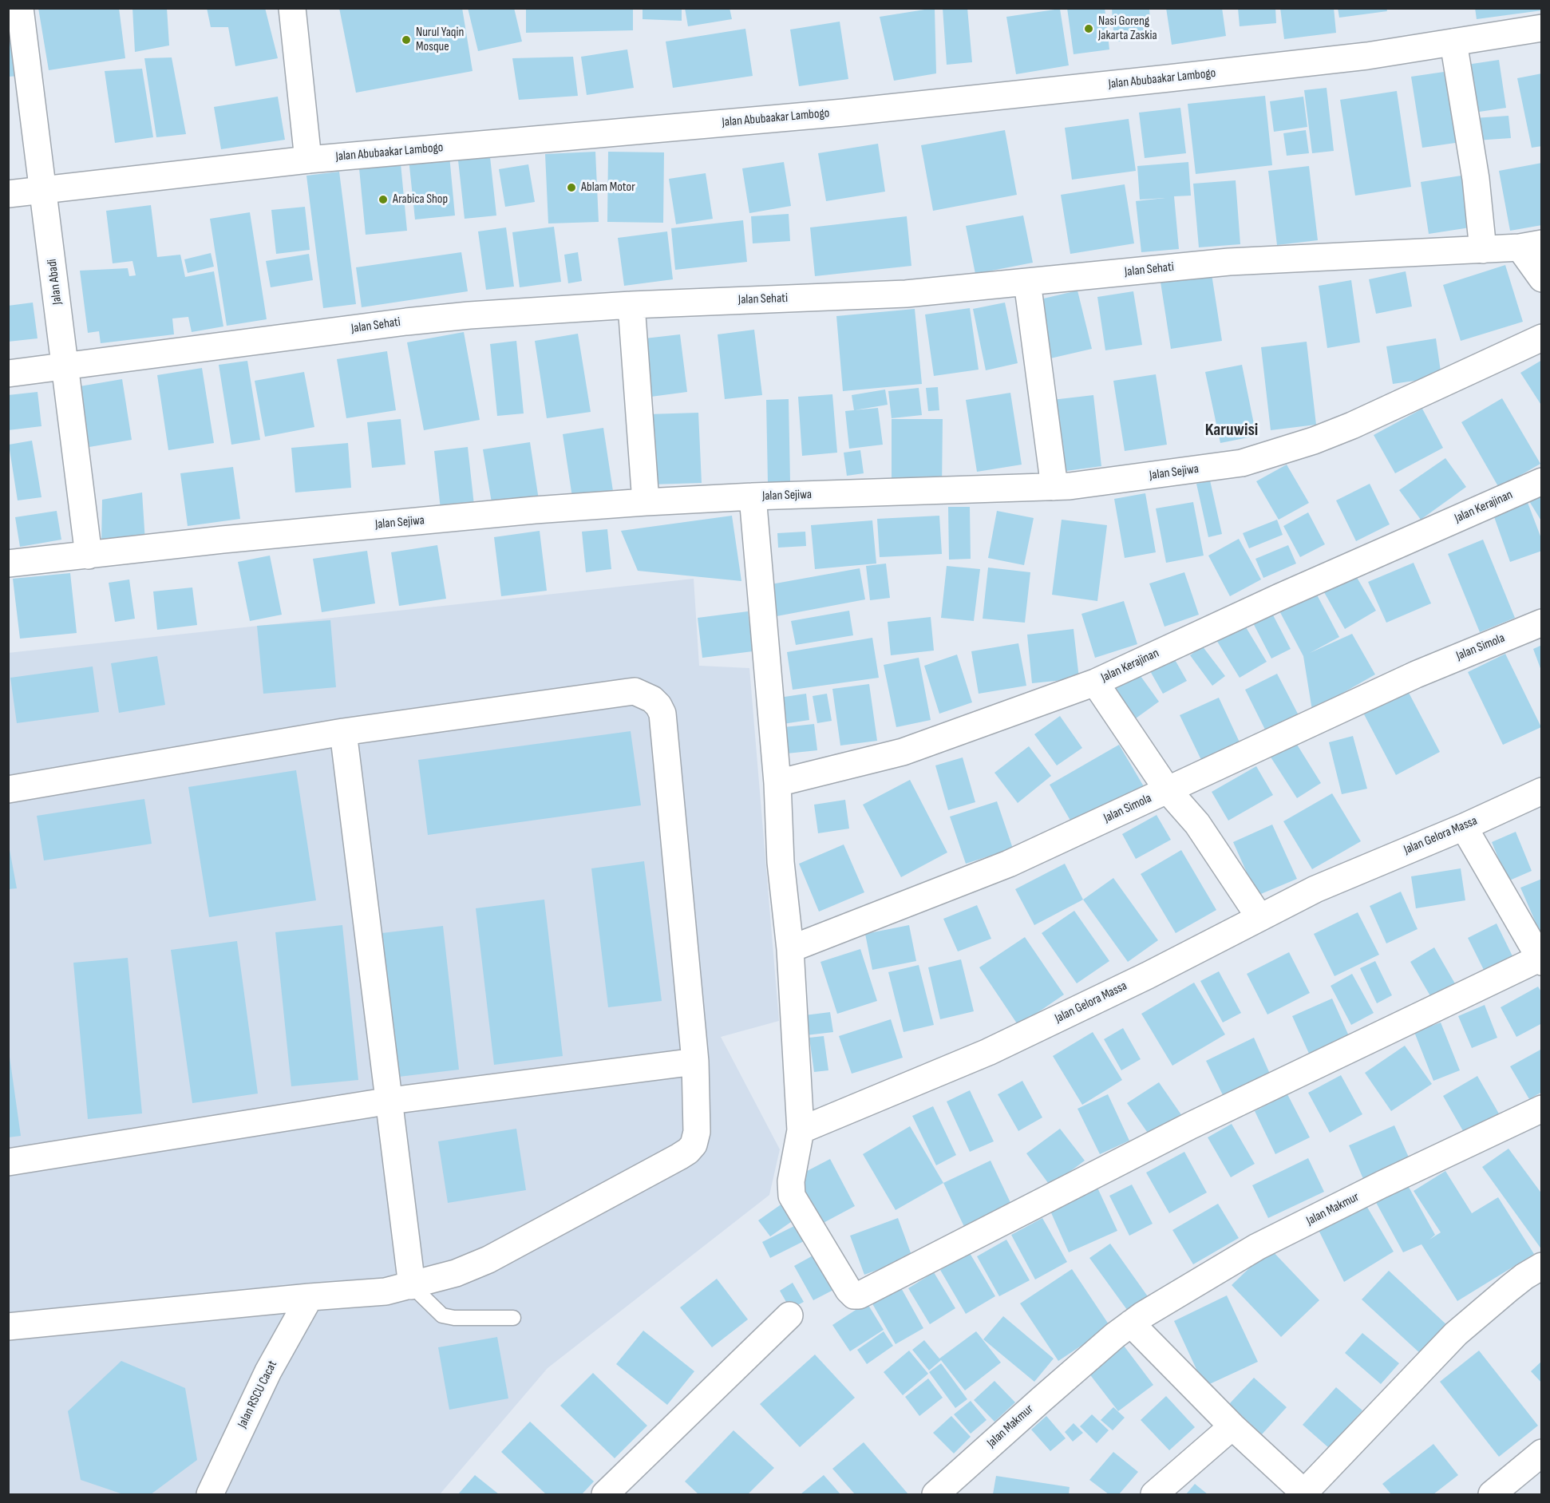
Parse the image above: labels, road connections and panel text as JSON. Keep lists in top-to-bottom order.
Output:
{
  "streets": {
    "street": [
      "Jalan Abubaakar Lambogo",
      "Jalan Sehati",
      "Jalan Abadi",
      "Jalan Sejiwa",
      "Jalan Kerajinan",
      "Jalan Simola",
      "Jalan Gelora Massa",
      "Jalan Makmur",
      "Jalan RSCU Cacat"
    ]
  },
  "crossings": [
    ["Jalan Abubaakar Lambogo", "Jalan Abadi"],
    ["Jalan Sehati", "Jalan Abadi"],
    ["Jalan Abadi", "Jalan Sejiwa"]
  ],
  "districts": ["Karuwisi"],
  "places": [
    "Nasi Goreng Jakarta Zaskia",
    "Nurul Yaqin Mosque",
    "Ablam Motor",
    "Arabica Shop"
  ]
}
